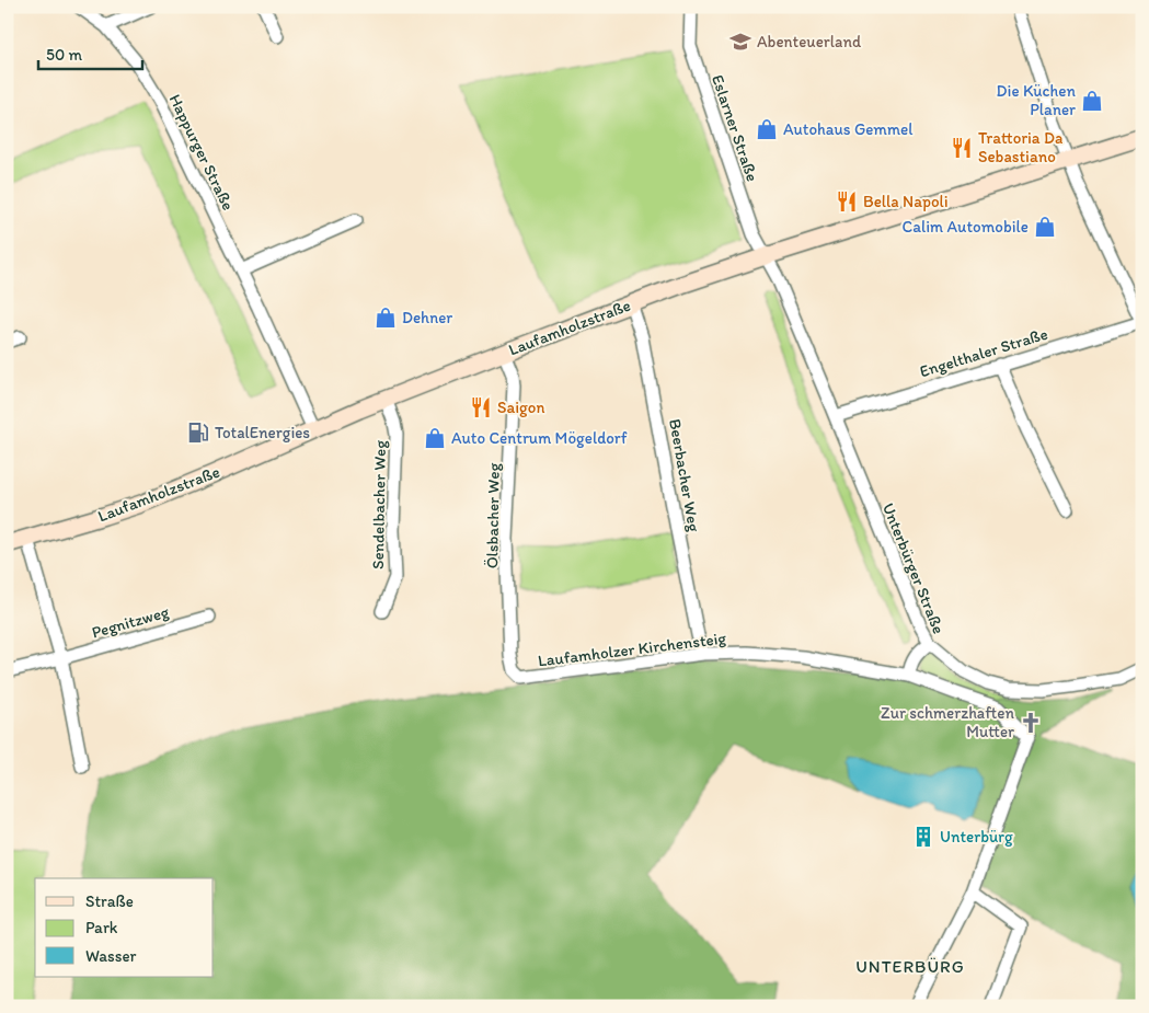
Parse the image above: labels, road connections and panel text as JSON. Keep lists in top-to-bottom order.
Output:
{
  "streets": {
    "main road": ["Laufamholzstraße"],
    "street": [
      "Eslarner Straße",
      "Happurger Straße",
      "Engelthaler Straße",
      "Beerbacher Weg",
      "Sendelbacher Weg",
      "Ölsbacher Weg",
      "Unterbürger Straße",
      "Pegnitzweg",
      "Laufamholzer Kirchensteig"
    ]
  },
  "crossings": [
    ["Eslarner Straße", "Laufamholzstraße"],
    ["Eslarner Straße", "Unterbürger Straße"],
    ["Happurger Straße", "Laufamholzstraße"],
    ["Laufamholzstraße", "Beerbacher Weg"],
    ["Laufamholzstraße", "Sendelbacher Weg"],
    ["Laufamholzstraße", "Ölsbacher Weg"],
    ["Laufamholzstraße", "Unterbürger Straße"],
    ["Engelthaler Straße", "Unterbürger Straße"],
    ["Beerbacher Weg", "Laufamholzer Kirchensteig"],
    ["Ölsbacher Weg", "Laufamholzer Kirchensteig"],
    ["Unterbürger Straße", "Laufamholzer Kirchensteig"]
  ],
  "districts": ["UNTERBÜRG"],
  "places": {
    "school or university": ["Abenteuerland"],
    "shop": [
      "Die Küchen Planer",
      "Autohaus Gemmel",
      "Calim Automobile",
      "Dehner",
      "Auto Centrum Mögeldorf"
    ],
    "restaurant": ["Trattoria Da Sebastiano", "Bella Napoli", "Saigon"],
    "fuel station": ["TotalEnergies"],
    "church": ["Zur schmerzhaften Mutter"],
    "building": ["Unterbürg"]
  },
  "legend": ["Straße", "Park", "Wasser"],
  "scale_bar": "50 m"
}
